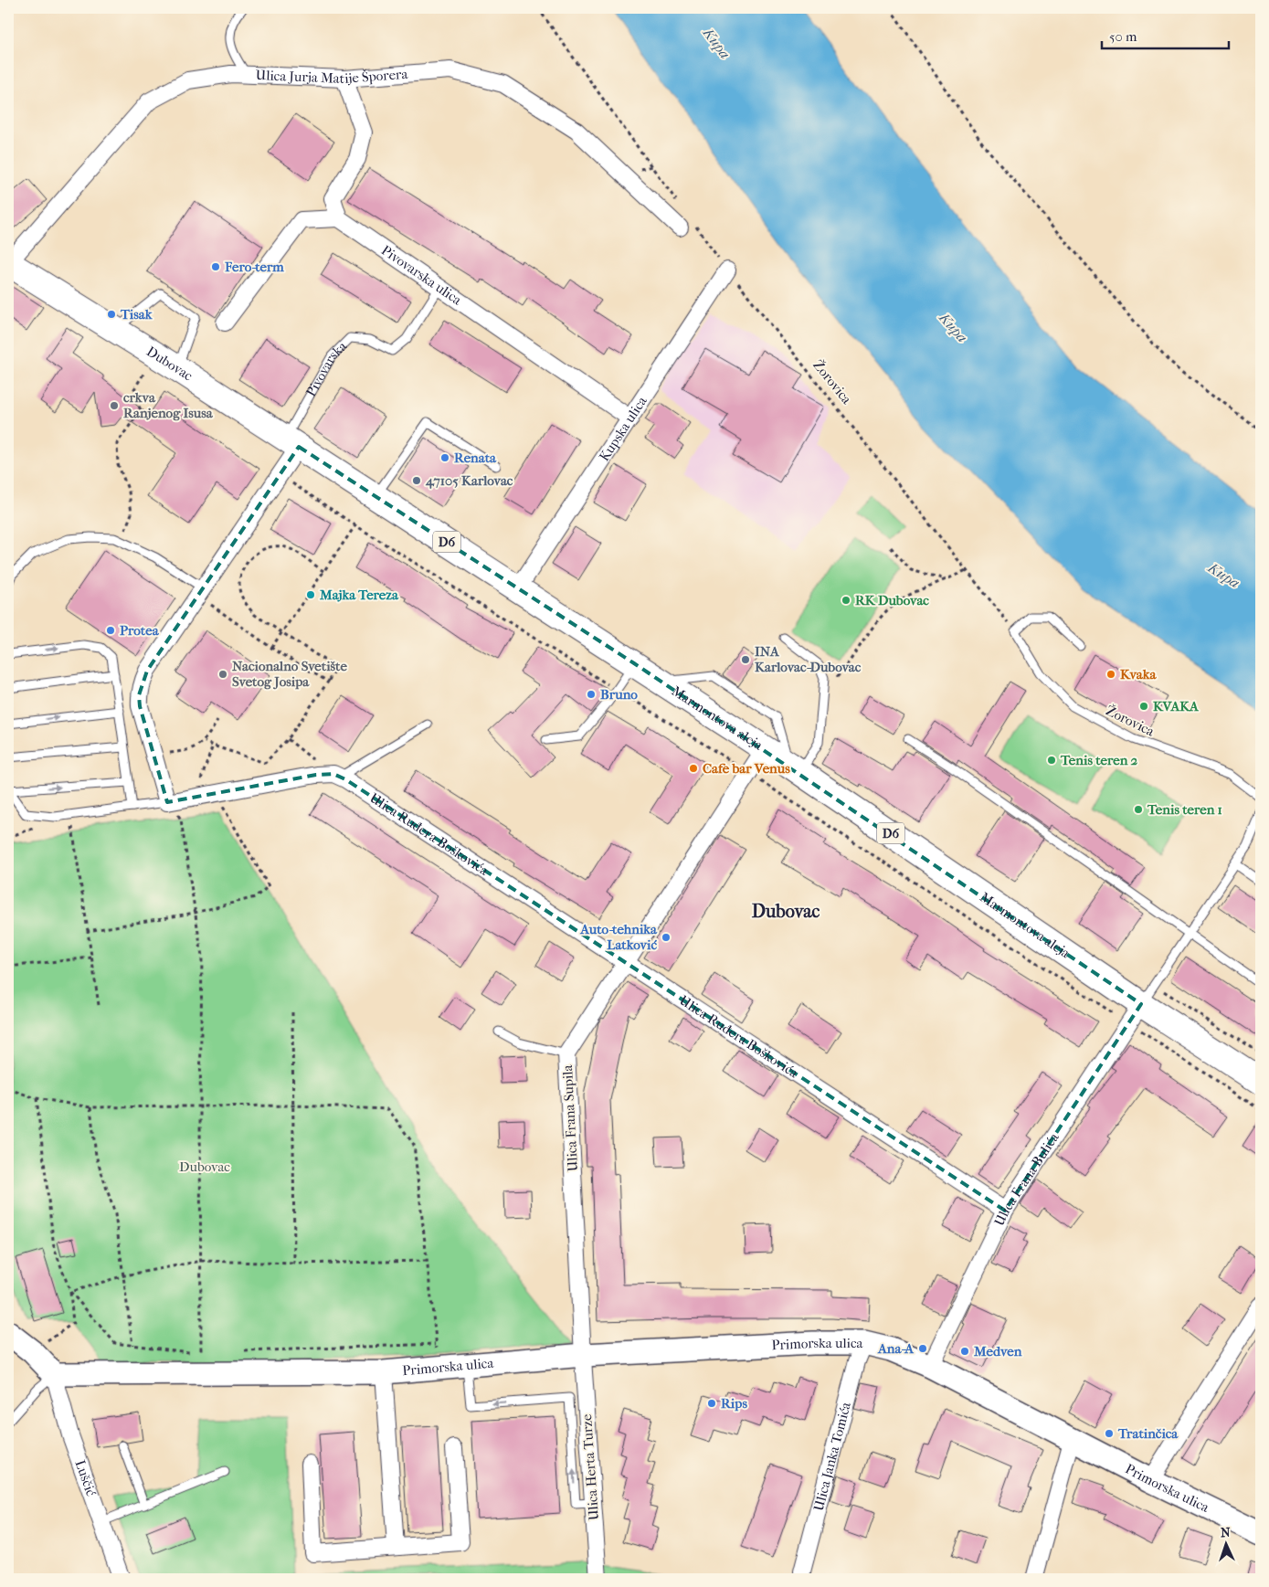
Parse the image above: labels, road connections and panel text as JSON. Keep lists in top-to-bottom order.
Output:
{
  "streets": {
    "main road": [
      "Dubovac",
      "D6",
      "Marmontova aleja",
      "Primorska ulica"
    ],
    "street": [
      "Ulica Jurja Matije Šporera",
      "Pivovarska ulica",
      "Kupska ulica",
      "Ulica Ruđera Boškovića",
      "Ulica Frana Supila",
      "Ulica Frana Bulića",
      "Ulica Janka Tomića",
      "Ulica Herta Turze",
      "Luščić"
    ],
    "lane": ["Pivovarska", "Žorovica"]
  },
  "crossings": [
    ["Ulica Jurja Matije Šporera", "Dubovac"],
    ["Ulica Jurja Matije Šporera", "Žorovica"],
    ["Pivovarska ulica", "Pivovarska"],
    ["Pivovarska ulica", "Kupska ulica"],
    ["Dubovac", "Pivovarska"],
    ["Dubovac", "Marmontova aleja"],
    ["Žorovica", "Kupska ulica"],
    ["Kupska ulica", "Marmontova aleja"],
    ["Marmontova aleja", "Ulica Frana Supila"],
    ["Marmontova aleja", "Ulica Frana Bulića"],
    ["Ulica Ruđera Boškovića", "Ulica Frana Supila"],
    ["Ulica Ruđera Boškovića", "Ulica Frana Bulića"],
    ["Ulica Frana Supila", "Primorska ulica"],
    ["Ulica Frana Supila", "Ulica Herta Turze"],
    ["Ulica Frana Bulića", "Primorska ulica"],
    ["Primorska ulica", "Ulica Janka Tomića"],
    ["Primorska ulica", "Ulica Herta Turze"],
    ["Primorska ulica", "Luščić"]
  ],
  "districts": ["Dubovac"],
  "water": ["Kupa"],
  "parks": ["Dubovac"],
  "places": [
    "Fero-term",
    "Tisak",
    "crkva Ranjenog Isusa",
    "Renata",
    "47105 Karlovac",
    "Majka Tereza",
    "RK Dubovac",
    "Protea",
    "INA Karlovac-Dubovac",
    "Nacionalno Svetište Svetog Josipa",
    "Kvaka",
    "Bruno",
    "KVAKA",
    "Tenis teren 2",
    "Cafe bar Venus",
    "Tenis teren 1",
    "Auto-tehnika Latković",
    "Ana-A",
    "Medven",
    "Rips",
    "Tratinčica"
  ],
  "scale_bar": "50 m",
  "north": "top"
}
